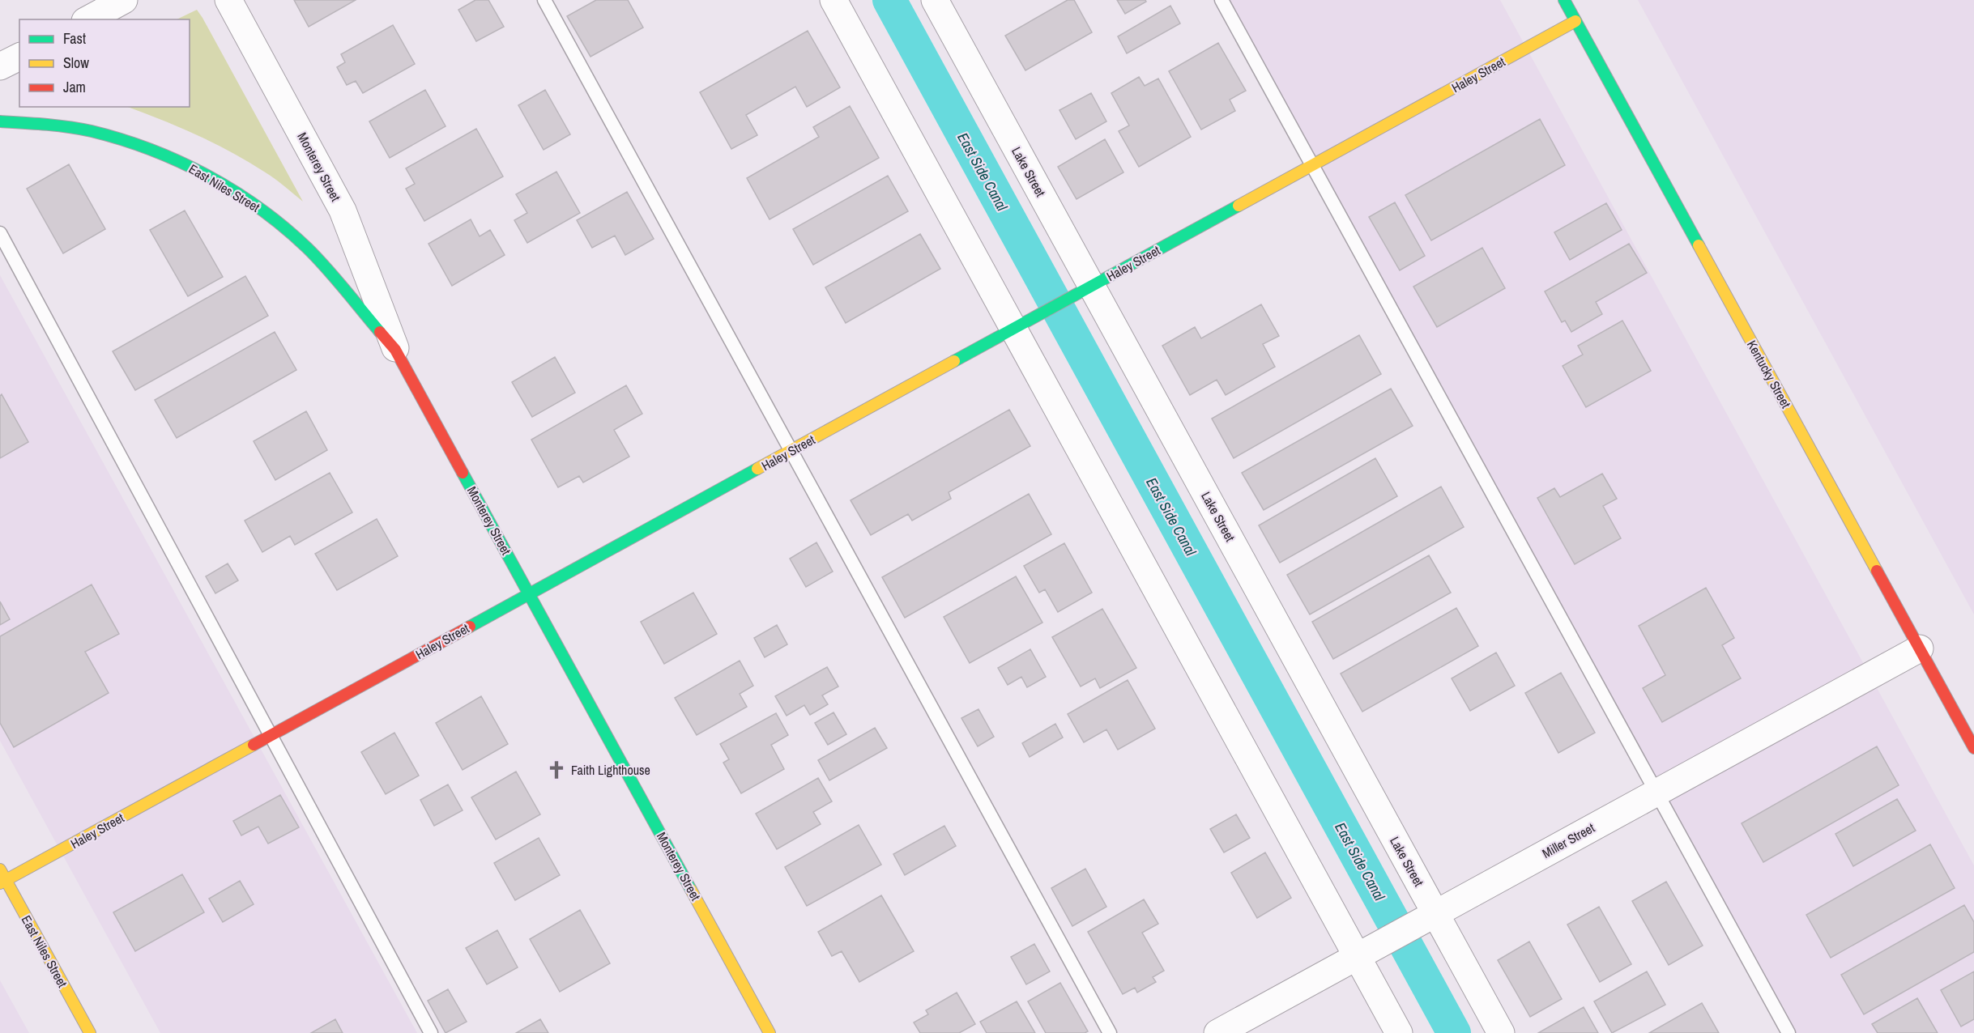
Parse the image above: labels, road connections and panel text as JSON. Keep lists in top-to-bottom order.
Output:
{
  "streets": {
    "street": [
      "Haley Street",
      "Monterey Street",
      "Lake Street",
      "East Niles Street",
      "Kentucky Street",
      "Miller Street"
    ]
  },
  "crossings": [
    ["Haley Street", "Monterey Street"],
    ["Haley Street", "Lake Street"],
    ["Haley Street", "East Niles Street"],
    ["Haley Street", "Kentucky Street"],
    ["Monterey Street", "East Niles Street"],
    ["Lake Street", "Miller Street"],
    ["Kentucky Street", "Miller Street"]
  ],
  "water": ["East Side Canal"],
  "places": {
    "church": ["Faith Lighthouse"]
  },
  "legend": ["Fast", "Slow", "Jam"]
}
